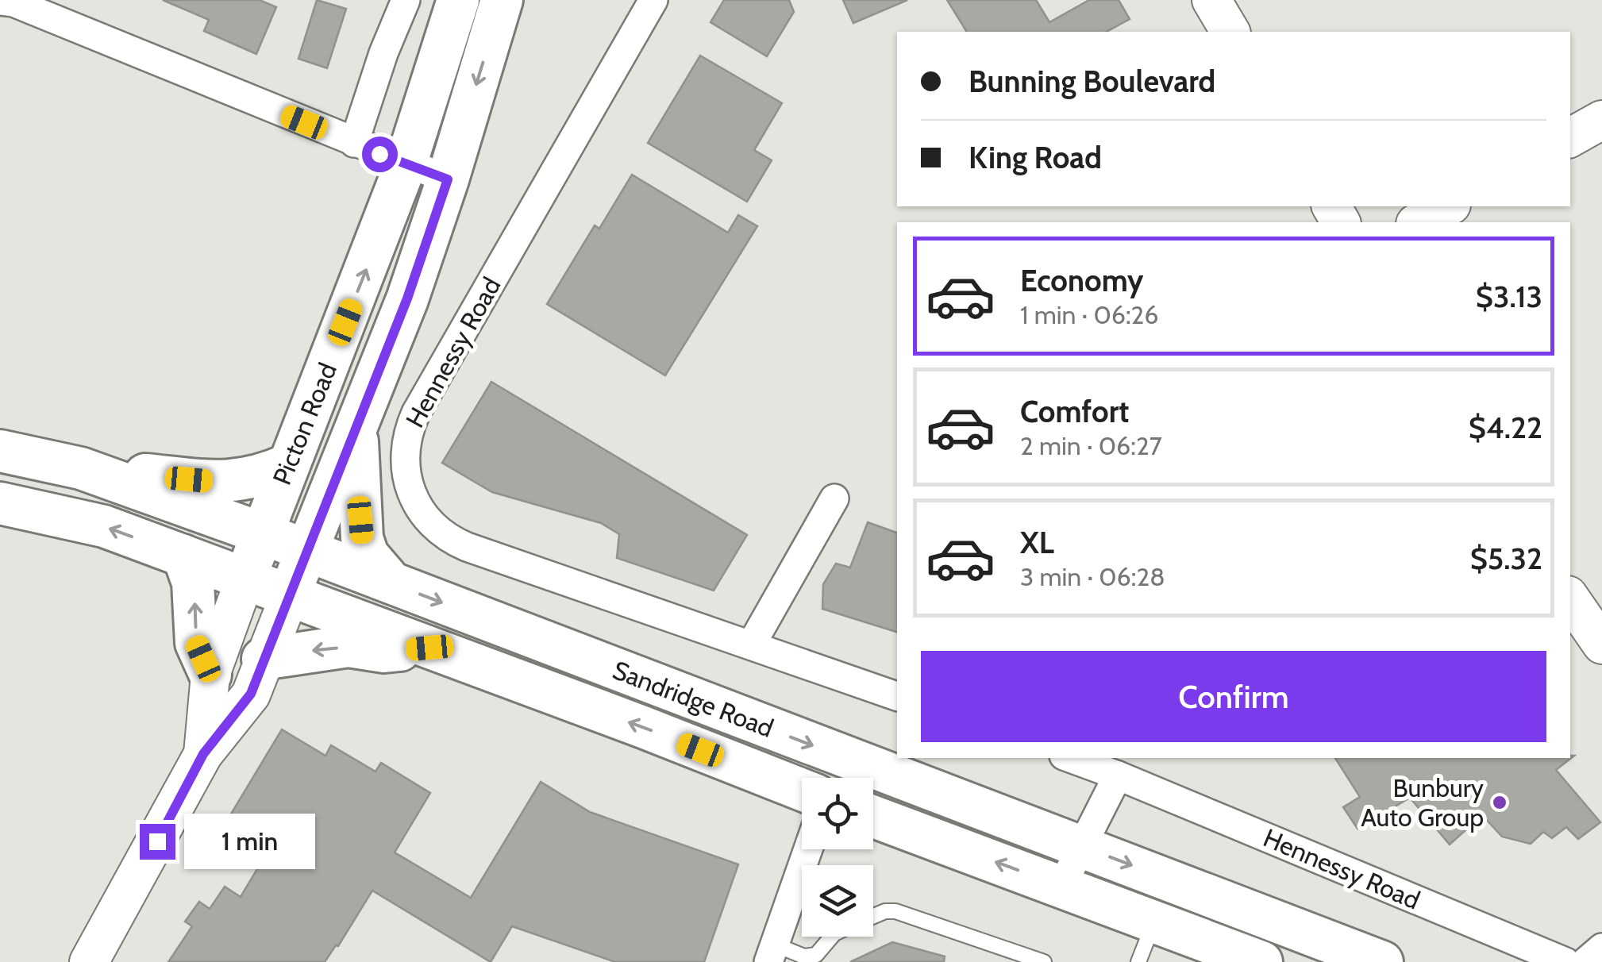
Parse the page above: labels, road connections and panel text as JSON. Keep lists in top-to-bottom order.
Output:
{
  "streets": {
    "main road": ["Picton Road", "Sandridge Road"],
    "street": ["Hennessy Road"]
  },
  "crossings": [
    ["Picton Road", "Sandridge Road"]
  ],
  "places": ["Bunbury Auto Group"],
  "page": {
    "banner": ["Bunning Boulevard", "King Road"],
    "list": [
      {
        "name": "Economy",
        "note": "1 min · 06:26",
        "value": "$3.13"
      },
      {
        "name": "Comfort",
        "note": "2 min · 06:27",
        "value": "$4.22"
      },
      {
        "name": "XL",
        "note": "3 min · 06:28",
        "value": "$5.32"
      }
    ],
    "buttons": "Confirm",
    "bubble": "1 min"
  }
}
